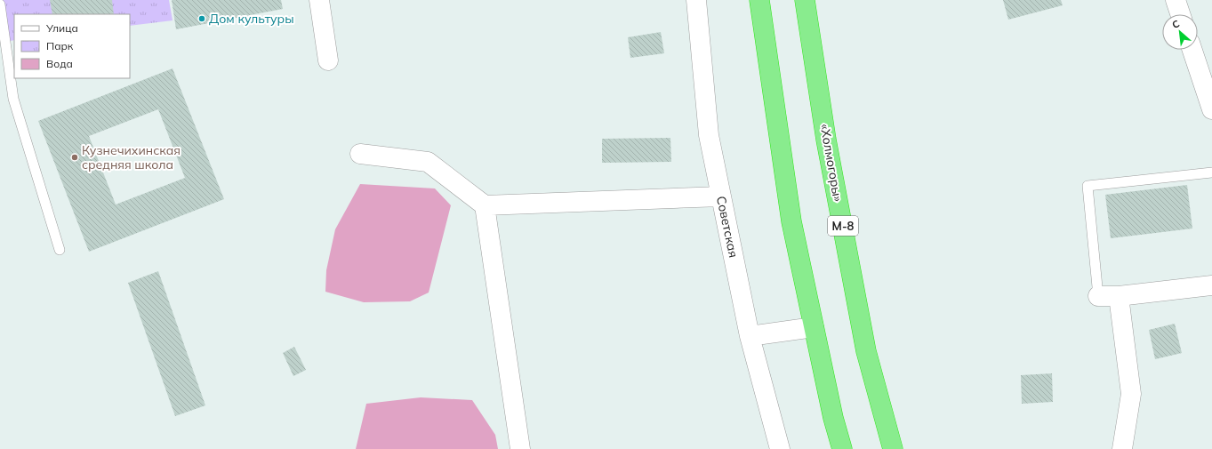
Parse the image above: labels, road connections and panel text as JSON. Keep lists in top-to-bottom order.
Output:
{
  "streets": {
    "highway": ["«Холмогоры»", "М-8"],
    "street": ["Советская"]
  },
  "places": ["Дом культуры", "Кузнечихинская средняя школа"],
  "legend": ["Улица", "Парк", "Вода"],
  "north": "top left"
}
